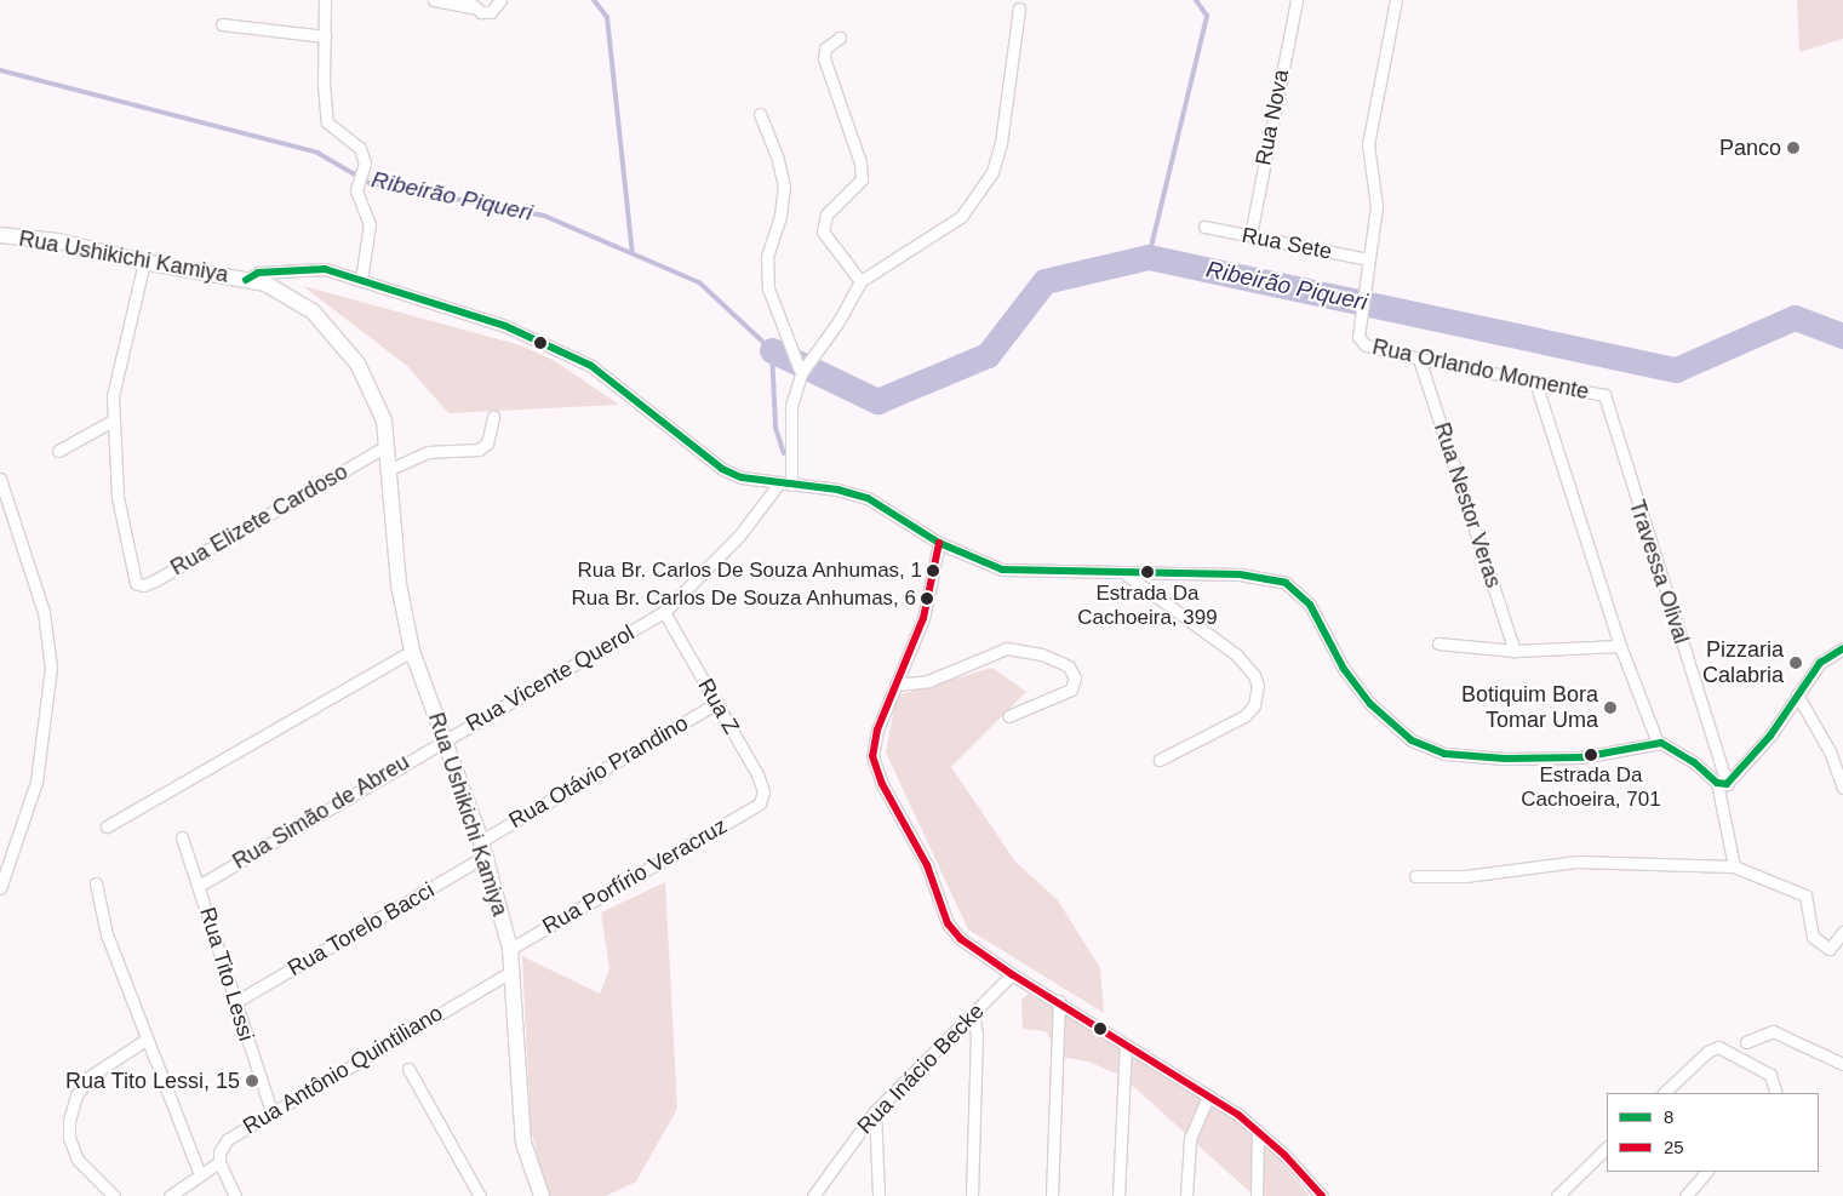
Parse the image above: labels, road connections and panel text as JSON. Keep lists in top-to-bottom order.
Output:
{
  "streets": {
    "main road": ["Rua Ushikichi Kamiya"],
    "street": [
      "Rua Nova",
      "Rua Sete",
      "Rua Orlando Momente",
      "Rua Nestor Veras",
      "Rua Elizete Cardoso",
      "Travessa Olival",
      "Rua Vicente Querol",
      "Rua Z",
      "Rua Otávio Prandino",
      "Rua Simão de Abreu",
      "Rua Porfírio Veracruz",
      "Rua Torelo Bacci",
      "Rua Tito Lessi",
      "Rua Inácio Becke",
      "Rua Antônio Quintiliano"
    ]
  },
  "crossings": [
    ["Rua Nova", "Rua Sete"],
    ["Rua Sete", "Rua Orlando Momente"],
    ["Rua Ushikichi Kamiya", "Rua Elizete Cardoso"],
    ["Rua Ushikichi Kamiya", "Rua Vicente Querol"],
    ["Rua Ushikichi Kamiya", "Rua Otávio Prandino"],
    ["Rua Ushikichi Kamiya", "Rua Simão de Abreu"],
    ["Rua Ushikichi Kamiya", "Rua Porfírio Veracruz"],
    ["Rua Ushikichi Kamiya", "Rua Torelo Bacci"],
    ["Rua Ushikichi Kamiya", "Rua Antônio Quintiliano"],
    ["Rua Orlando Momente", "Rua Nestor Veras"],
    ["Rua Orlando Momente", "Travessa Olival"],
    ["Rua Vicente Querol", "Rua Z"],
    ["Rua Vicente Querol", "Rua Simão de Abreu"],
    ["Rua Z", "Rua Otávio Prandino"],
    ["Rua Z", "Rua Porfírio Veracruz"],
    ["Rua Otávio Prandino", "Rua Torelo Bacci"],
    ["Rua Simão de Abreu", "Rua Tito Lessi"],
    ["Rua Torelo Bacci", "Rua Tito Lessi"],
    ["Rua Tito Lessi", "Rua Antônio Quintiliano"]
  ],
  "water": ["Ribeirão Piqueri"],
  "places": [
    "Panco",
    "Rua Br. Carlos De Souza Anhumas, 1",
    "Estrada Da Cachoeira, 399",
    "Rua Br. Carlos De Souza Anhumas, 6",
    "Pizzaria Calabria",
    "Botiquim Bora Tomar Uma",
    "Estrada Da Cachoeira, 701",
    "Rua Tito Lessi, 15"
  ],
  "lines": ["transit line 8", "transit line 25"],
  "legend": ["8", "25"]
}
